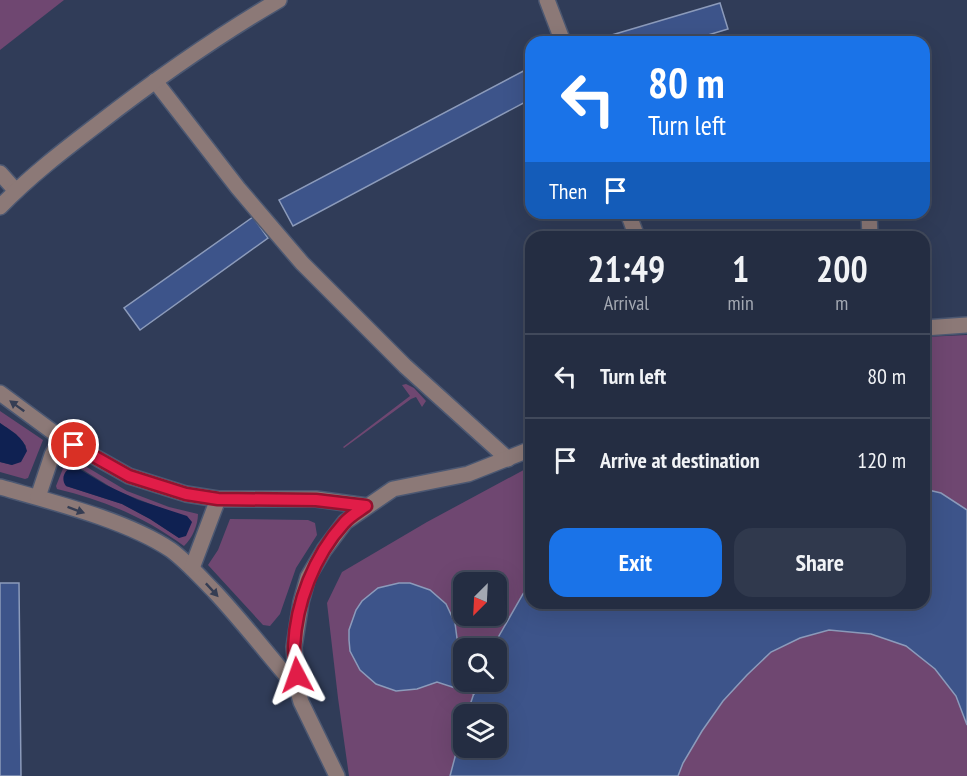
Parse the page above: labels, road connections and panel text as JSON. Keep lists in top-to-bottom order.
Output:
{
  "north": "bottom left",
  "page": {
    "turn": ["80 m", "Turn left"],
    "then": "Then",
    "eta": [
      "21:49",
      "Arrival",
      "1",
      "min",
      "200",
      "m"
    ],
    "list": [
      {
        "name": "Turn left",
        "value": "80 m"
      },
      {
        "name": "Arrive at destination",
        "value": "120 m"
      }
    ],
    "buttons": ["Exit", "Share"]
  }
}
